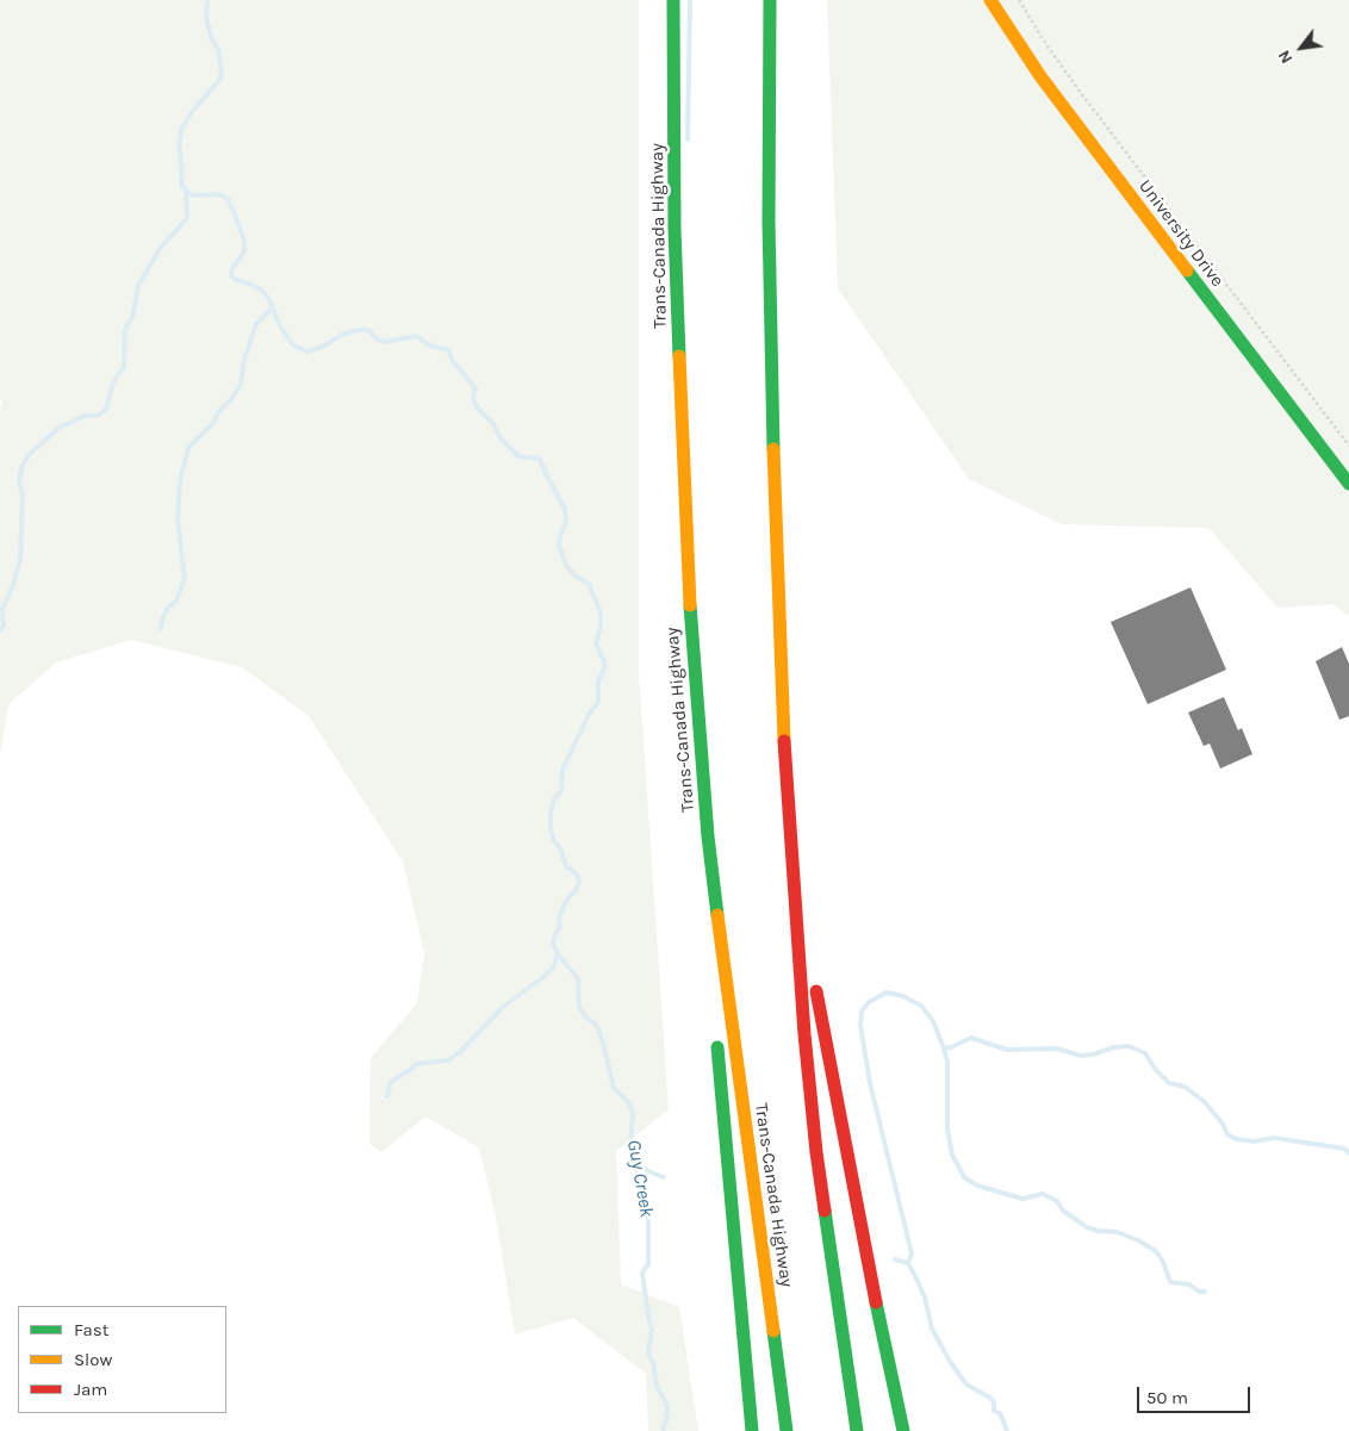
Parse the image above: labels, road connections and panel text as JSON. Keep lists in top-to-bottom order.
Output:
{
  "streets": {
    "main road": ["University Drive", "Trans-Canada Highway"]
  },
  "water": ["Guy Creek"],
  "legend": ["Fast", "Slow", "Jam"],
  "scale_bar": "50 m",
  "north": "bottom left"
}
